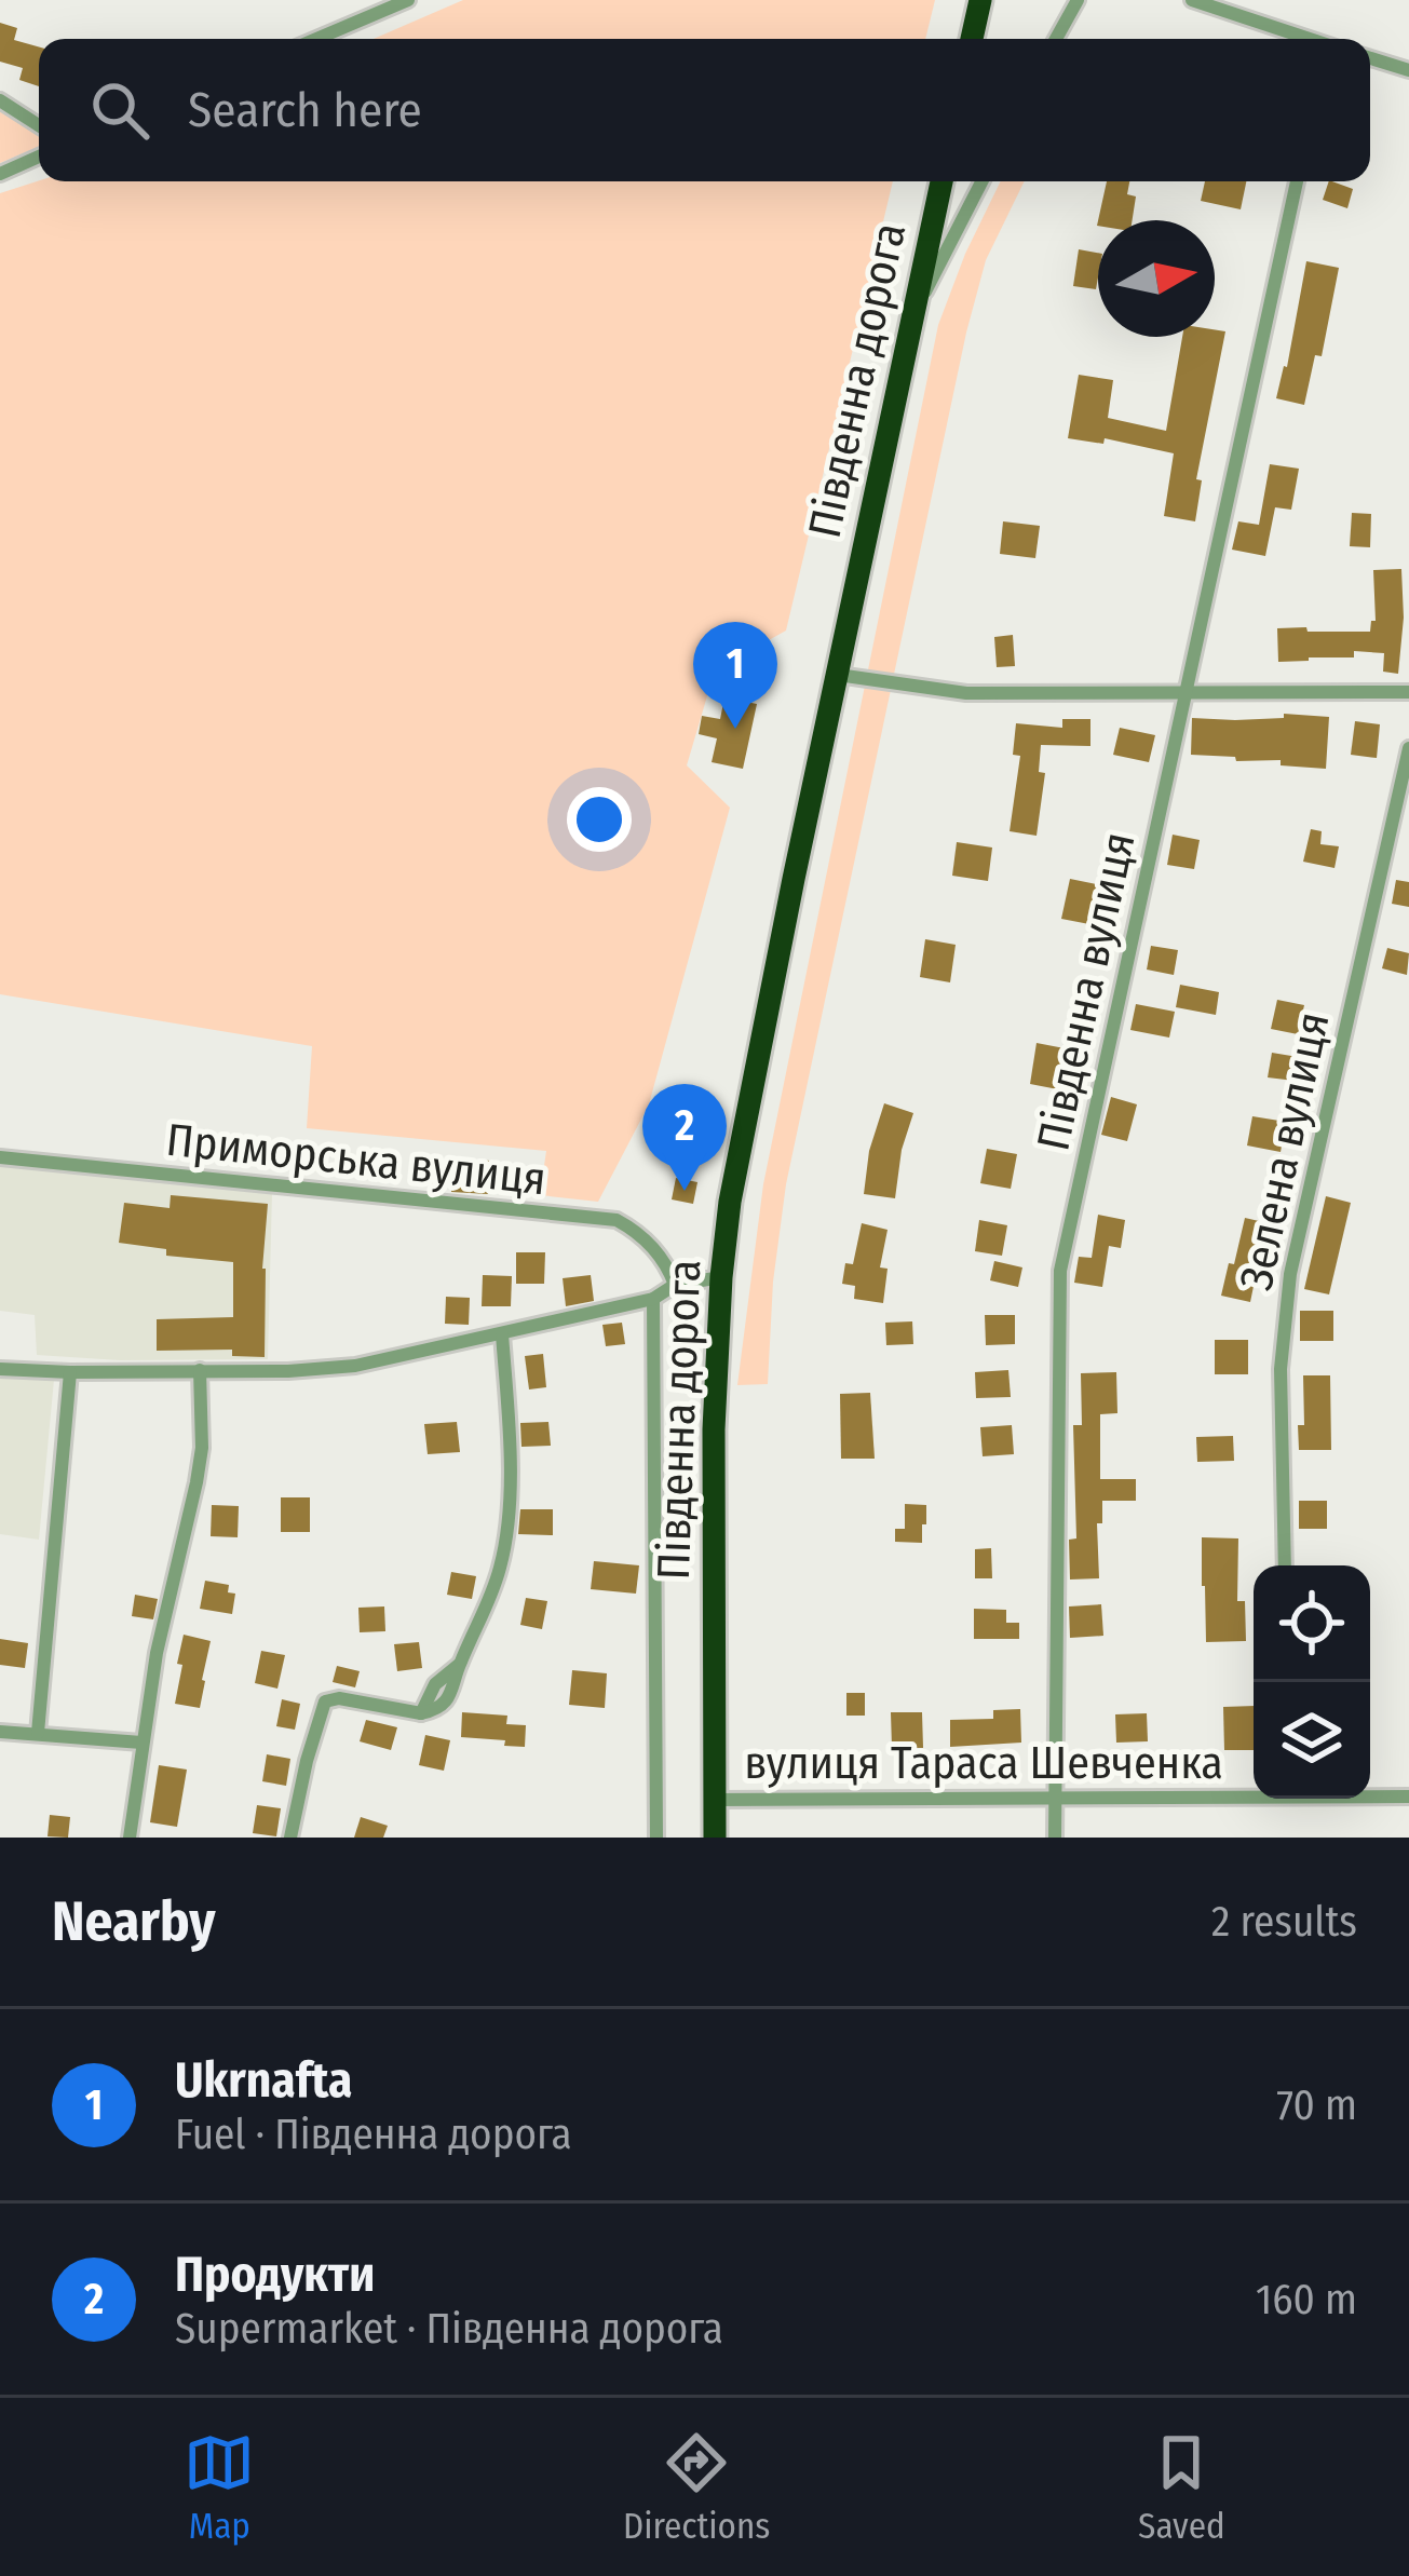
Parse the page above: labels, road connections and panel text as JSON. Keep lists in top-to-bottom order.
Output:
{
  "streets": {
    "highway": ["Південна дорога"],
    "street": [
      "Південна вулиця",
      "Зелена вулиця",
      "Приморська вулиця",
      "вулиця Тараса Шевченка"
    ]
  },
  "crossings": [
    ["Південна дорога", "вулиця Тараса Шевченка"],
    ["Південна вулиця", "вулиця Тараса Шевченка"]
  ],
  "north": "right",
  "page": {
    "search": "Search here",
    "pins": ["1", "2"],
    "heading": ["Nearby", "2 results"],
    "list": [
      {
        "mark": "1",
        "name": "Ukrnafta",
        "note": "Fuel · Південна дорога",
        "value": "70 m"
      },
      {
        "mark": "2",
        "name": "Продукти",
        "note": "Supermarket · Південна дорога",
        "value": "160 m"
      }
    ],
    "nav": ["Map", "Directions", "Saved"]
  }
}
